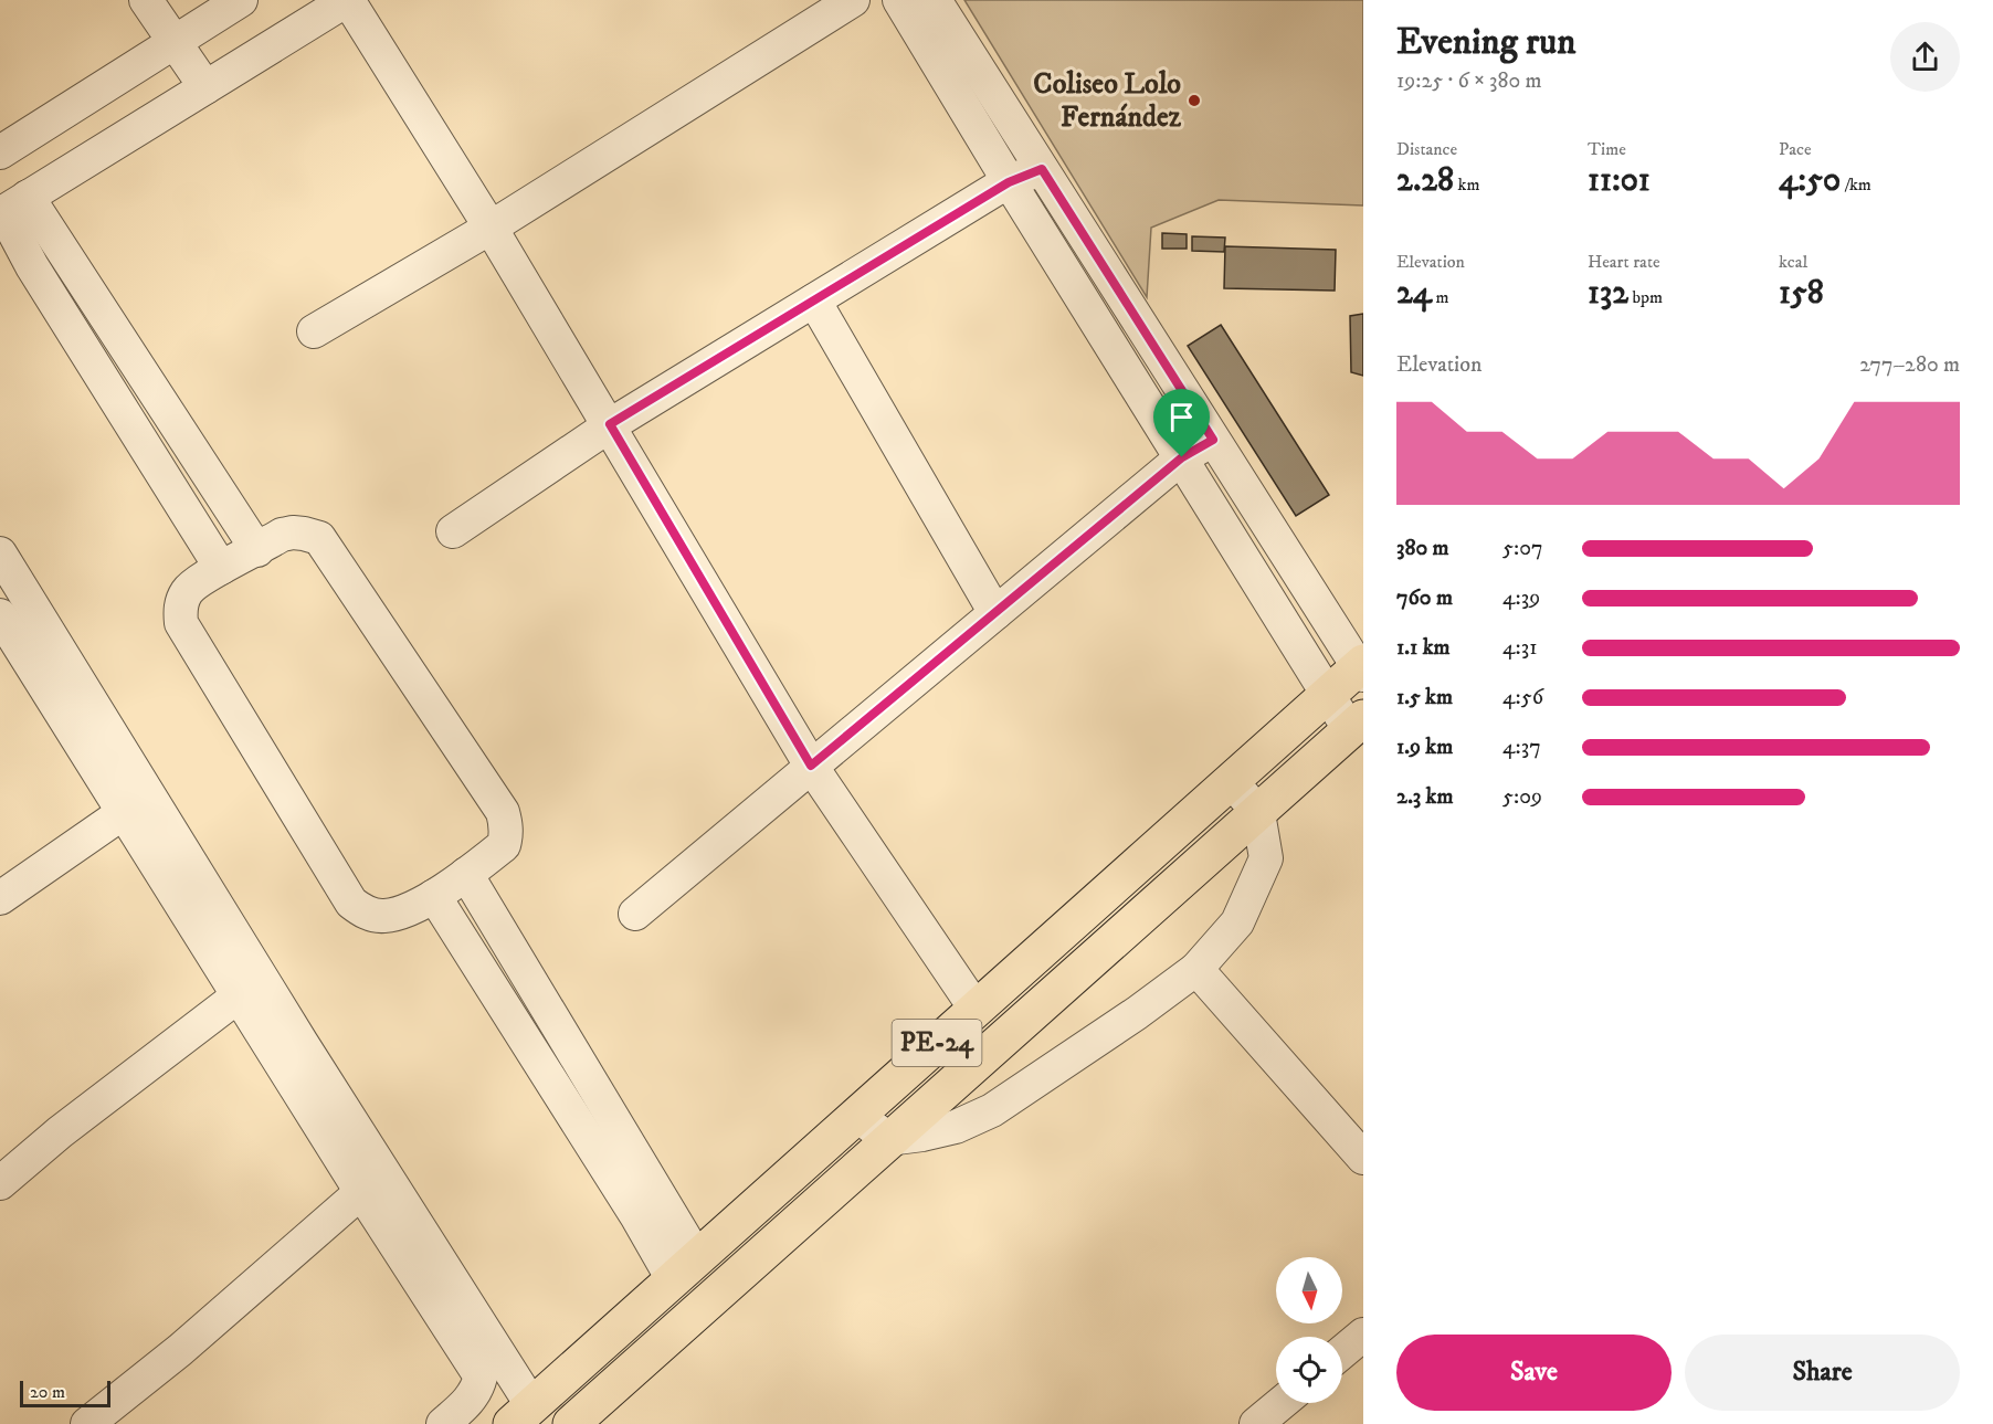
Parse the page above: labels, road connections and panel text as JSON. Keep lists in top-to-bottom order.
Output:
{
  "streets": {
    "highway": ["PE-24"]
  },
  "places": ["Coliseo Lolo Fernández"],
  "scale_bar": "20 m",
  "north": "bottom",
  "page": {
    "heading": ["Evening run", "19:25 · 6 × 380 m"],
    "stats": [
      ["Distance", "2.28 km"],
      ["Time", "11:01"],
      ["Pace", "4:50 /km"],
      ["Elevation", "24 m"],
      ["Heart rate", "132 bpm"],
      ["kcal", "158"]
    ],
    "chart": ["Elevation", "277–280 m"],
    "list": [
      {
        "name": "380 m",
        "note": "5:07"
      },
      {
        "name": "760 m",
        "note": "4:39"
      },
      {
        "name": "1.1 km",
        "note": "4:31"
      },
      {
        "name": "1.5 km",
        "note": "4:56"
      },
      {
        "name": "1.9 km",
        "note": "4:37"
      },
      {
        "name": "2.3 km",
        "note": "5:09"
      }
    ],
    "buttons": ["Save", "Share"],
    "scale": "20 m"
  }
}
